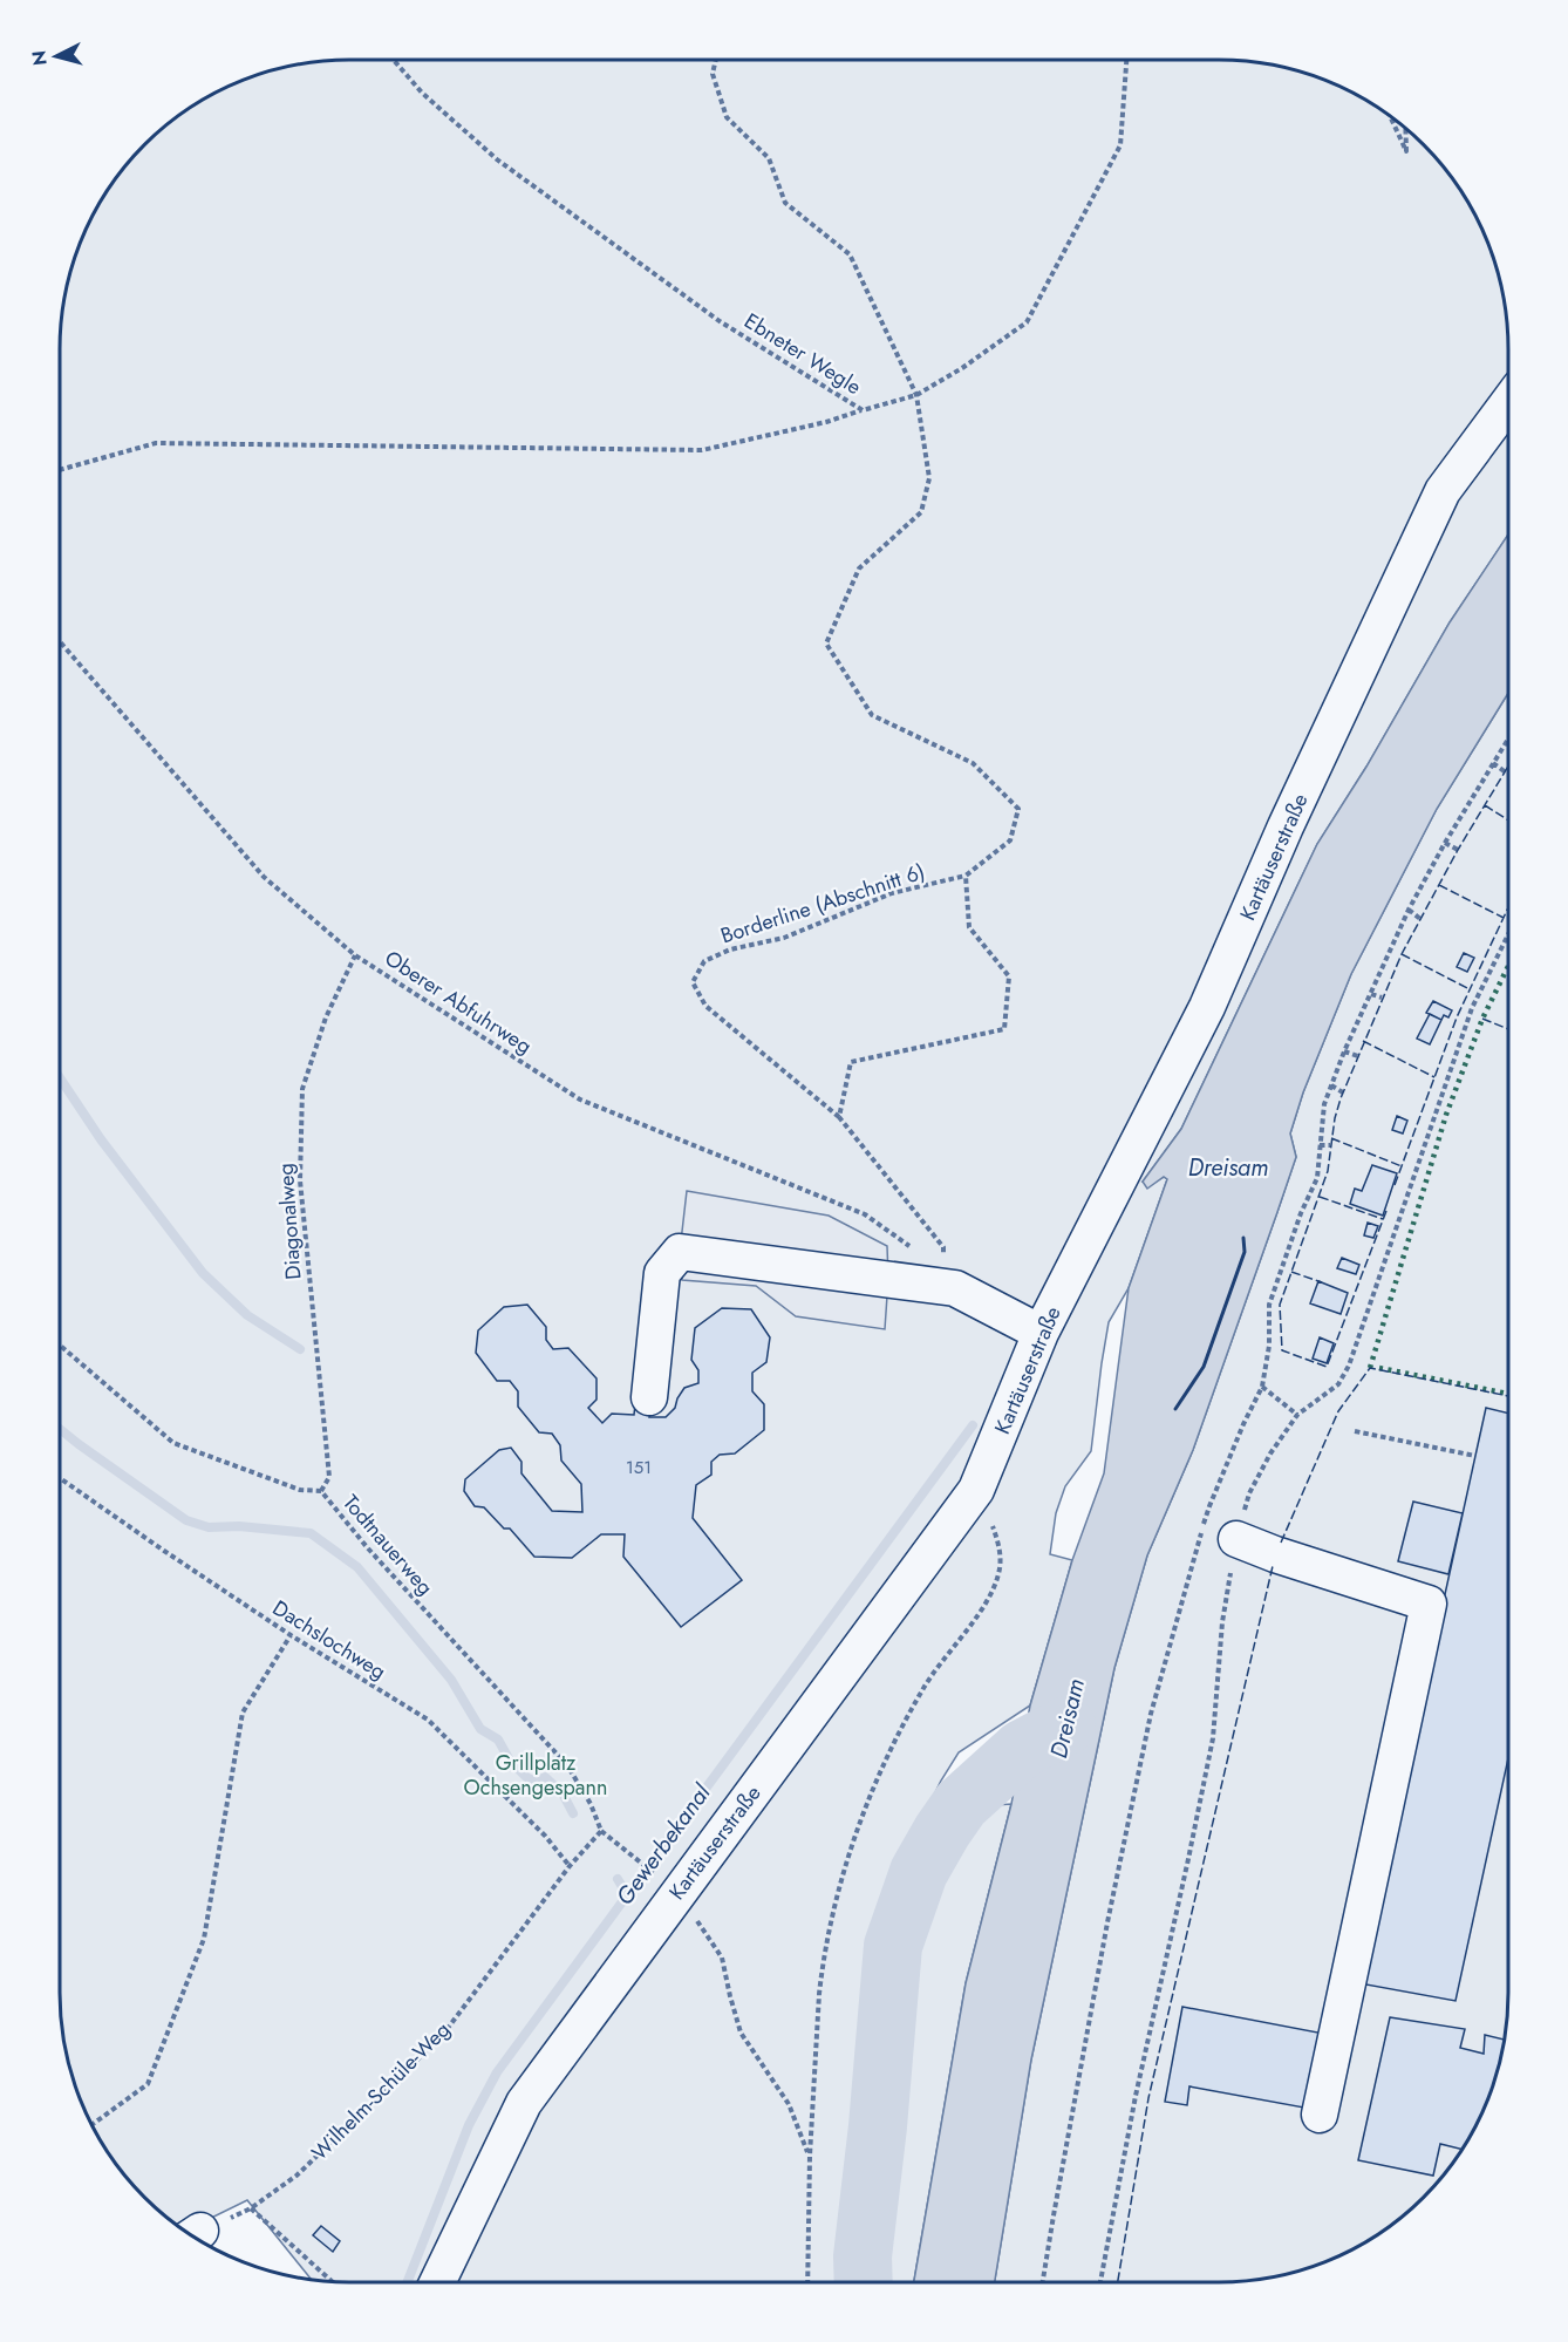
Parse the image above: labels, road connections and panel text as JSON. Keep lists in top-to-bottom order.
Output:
{
  "streets": {
    "street": ["Kartäuserstraße"],
    "path": [
      "Ebneter Wegle",
      "Borderline (Abschnitt 6)",
      "Oberer Abfuhrweg",
      "Diagonalweg",
      "Todtnauerweg",
      "Dachslochweg",
      "Wilhelm-Schüle-Weg"
    ]
  },
  "crossings": [
    ["Ebneter Wegle", "Borderline (Abschnitt 6)"],
    ["Borderline (Abschnitt 6)", "Oberer Abfuhrweg"],
    ["Oberer Abfuhrweg", "Diagonalweg"],
    ["Diagonalweg", "Todtnauerweg"],
    ["Dachslochweg", "Wilhelm-Schüle-Weg"]
  ],
  "water": ["Dreisam", "Gewerbekanal"],
  "parks": ["Grillplatz Ochsengespann"],
  "house_numbers": ["151"],
  "north": "left"
}
